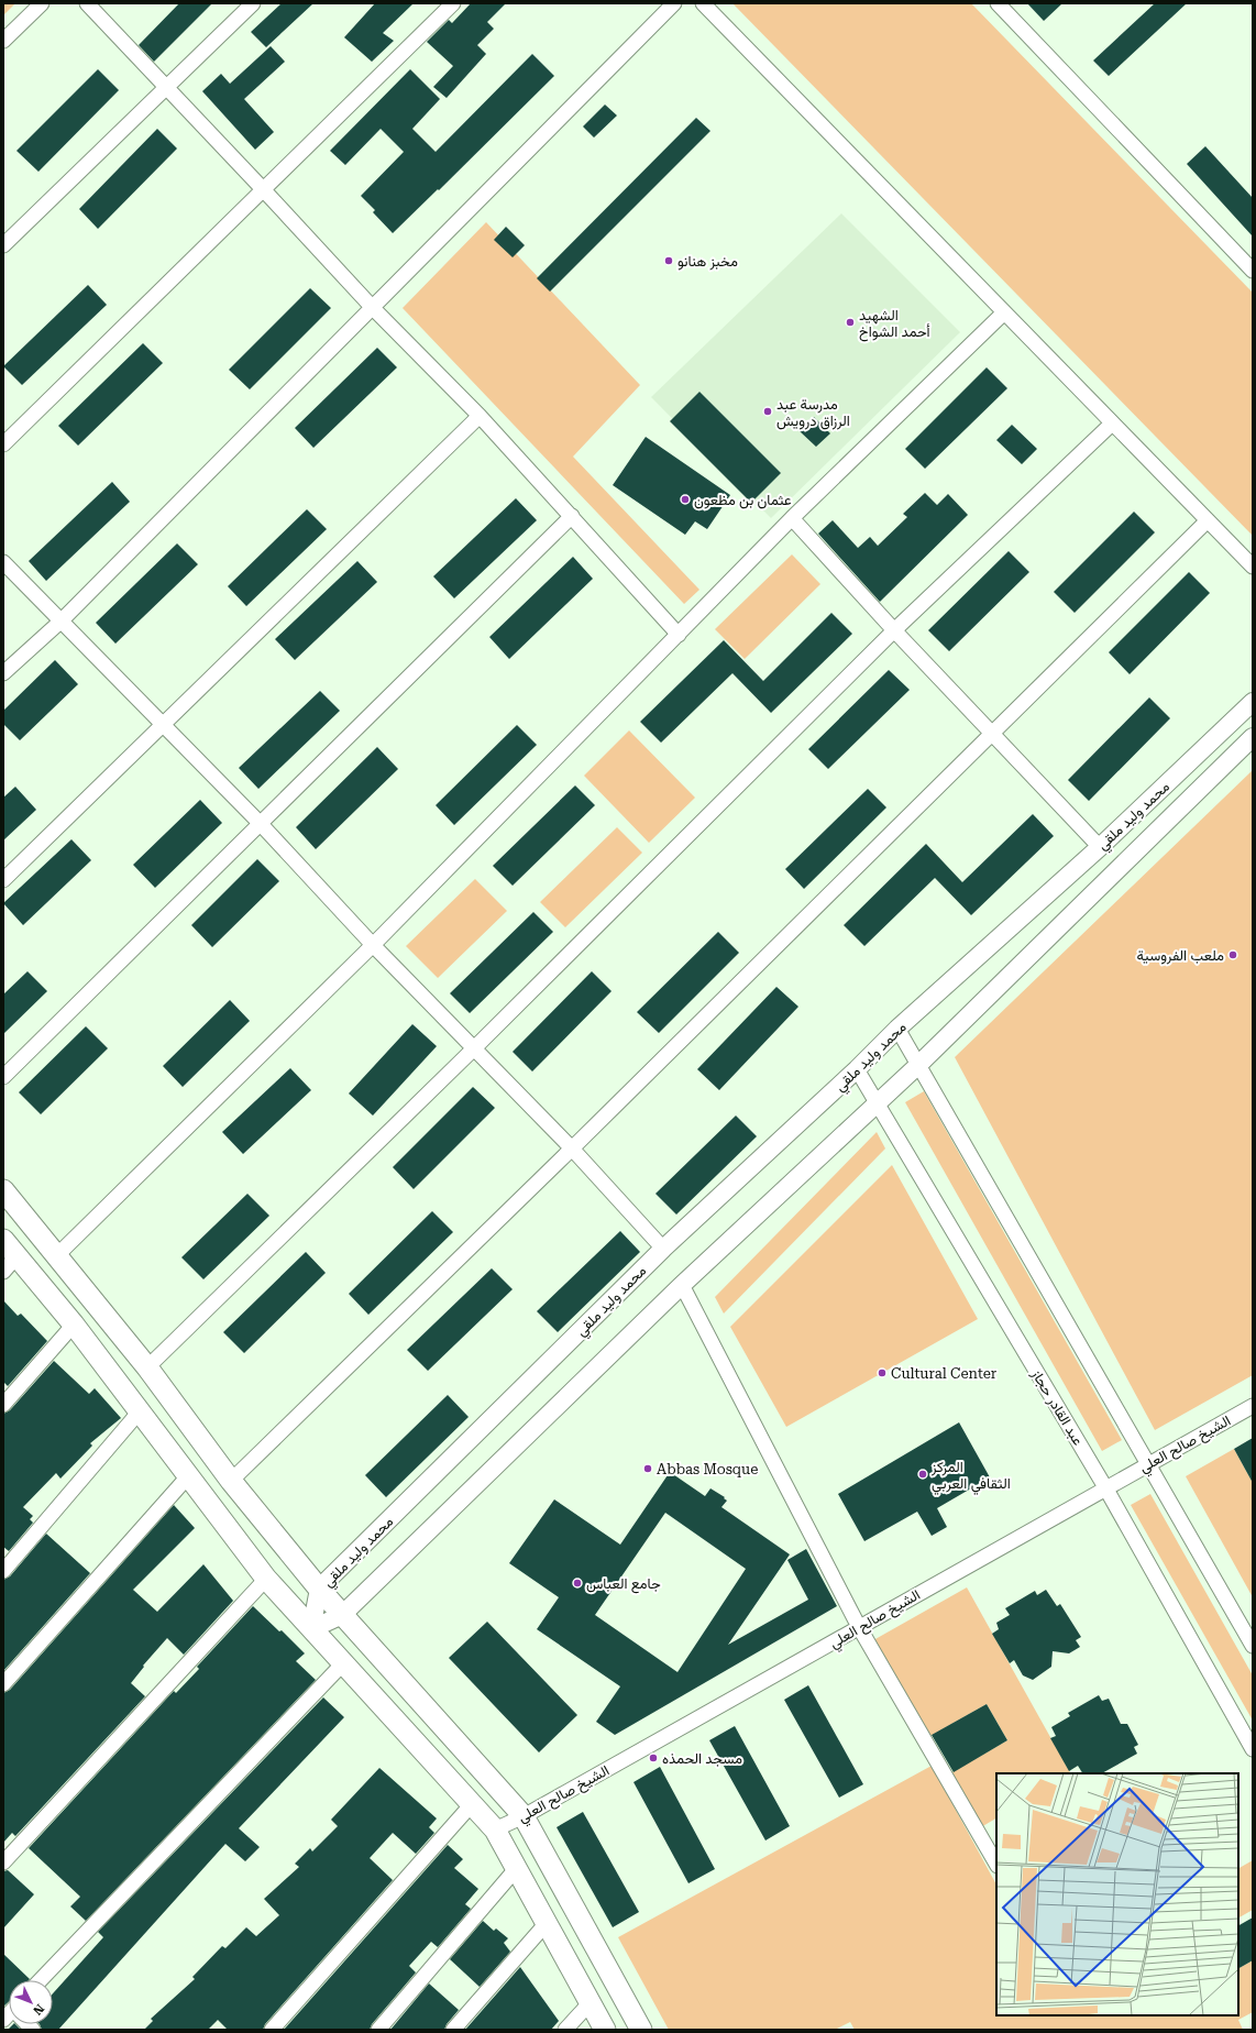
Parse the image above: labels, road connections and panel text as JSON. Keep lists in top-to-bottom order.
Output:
{
  "streets": {
    "street": ["محمد وليد ملقي", "عبد القادر حجاز", "الشيخ صالح العلي"]
  },
  "crossings": [
    ["محمد وليد ملقي", "عبد القادر حجاز"],
    ["عبد القادر حجاز", "الشيخ صالح العلي"]
  ],
  "places": [
    "مخبز هنانو",
    "الشهيد أحمد الشواخ",
    "مدرسة عبد الرزاق درويش",
    "عثمان بن مظعون",
    "ملعب الفروسية",
    "Cultural Center",
    "Abbas Mosque",
    "المركز الثقافي العربي",
    "جامع العباس",
    "مسجد الحمذه"
  ],
  "north": "bottom right"
}
